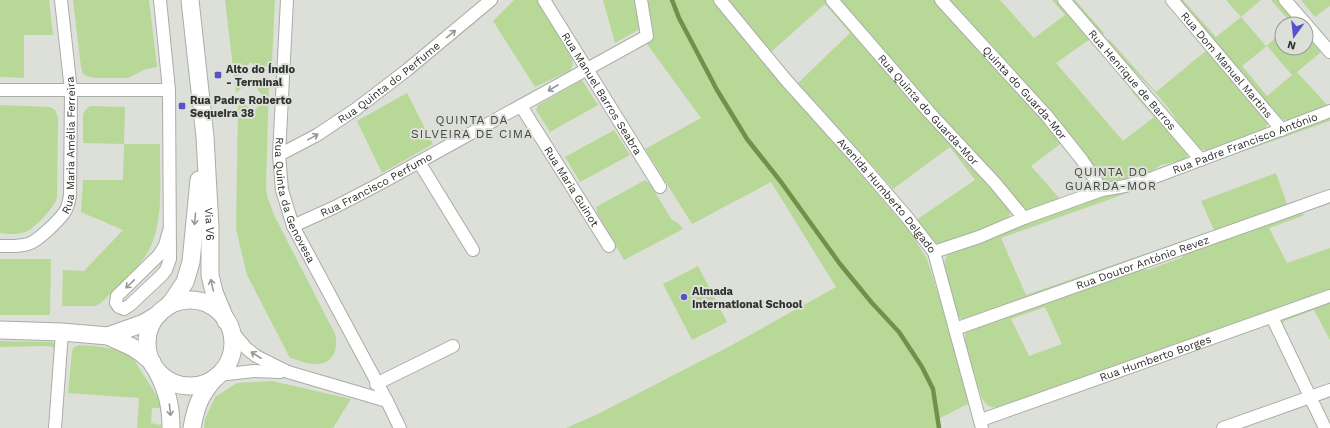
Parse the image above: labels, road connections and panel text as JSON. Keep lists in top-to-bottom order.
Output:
{
  "streets": {
    "main road": ["Via V6"],
    "street": [
      "Rua Dom Manuel Martins",
      "Rua Henrique de Barros",
      "Rua Quinta do Perfume",
      "Quinta do Guarda-Mor",
      "Rua Manuel Barros Seabra",
      "Rua Quinta do Guarda-Mor",
      "Rua Padre Francisco António",
      "Rua Maria Amélia Ferreira",
      "Rua Francisco Perfumo",
      "Rua Maria Guinot",
      "Avenida Humberto Delgado",
      "Rua Quinta da Genovesa",
      "Rua Doutor António Revez",
      "Rua Humberto Borges"
    ]
  },
  "crossings": [
    ["Rua Dom Manuel Martins", "Rua Padre Francisco António"],
    ["Rua Henrique de Barros", "Rua Padre Francisco António"],
    ["Rua Quinta do Perfume", "Rua Quinta da Genovesa"],
    ["Quinta do Guarda-Mor", "Rua Padre Francisco António"],
    ["Rua Manuel Barros Seabra", "Rua Francisco Perfumo"],
    ["Rua Quinta do Guarda-Mor", "Rua Padre Francisco António"],
    ["Rua Padre Francisco António", "Avenida Humberto Delgado"],
    ["Rua Francisco Perfumo", "Rua Maria Guinot"],
    ["Rua Francisco Perfumo", "Rua Quinta da Genovesa"],
    ["Avenida Humberto Delgado", "Rua Doutor António Revez"],
    ["Avenida Humberto Delgado", "Rua Humberto Borges"]
  ],
  "one_way": ["Rua Quinta do Perfume"],
  "districts": ["QUINTA DA SILVEIRA DE CIMA", "QUINTA DO GUARDA-MOR"],
  "places": {
    "transit": ["Alto do Índio - Terminal", "Rua Padre Roberto Sequeira 38"],
    "other": ["Almada International School"]
  },
  "north": "bottom"
}
